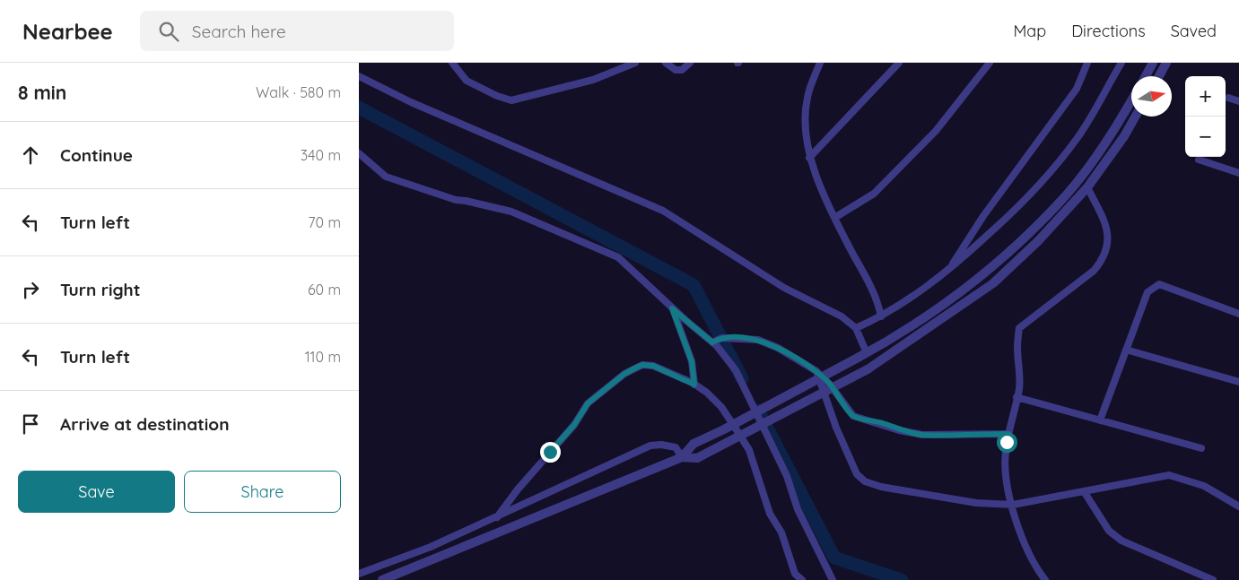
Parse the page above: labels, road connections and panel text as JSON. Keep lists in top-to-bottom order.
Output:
{
  "north": "right",
  "page": {
    "header": "Nearbee",
    "search": "Search here",
    "nav": ["Map", "Directions", "Saved"],
    "heading": ["8 min", "Walk · 580 m"],
    "map_buttons": ["+", "−"],
    "list": [
      ["Continue", "340 m"],
      ["Turn left", "70 m"],
      ["Turn right", "60 m"],
      ["Turn left", "110 m"],
      "Arrive at destination"
    ],
    "buttons": ["Save", "Share"]
  }
}
